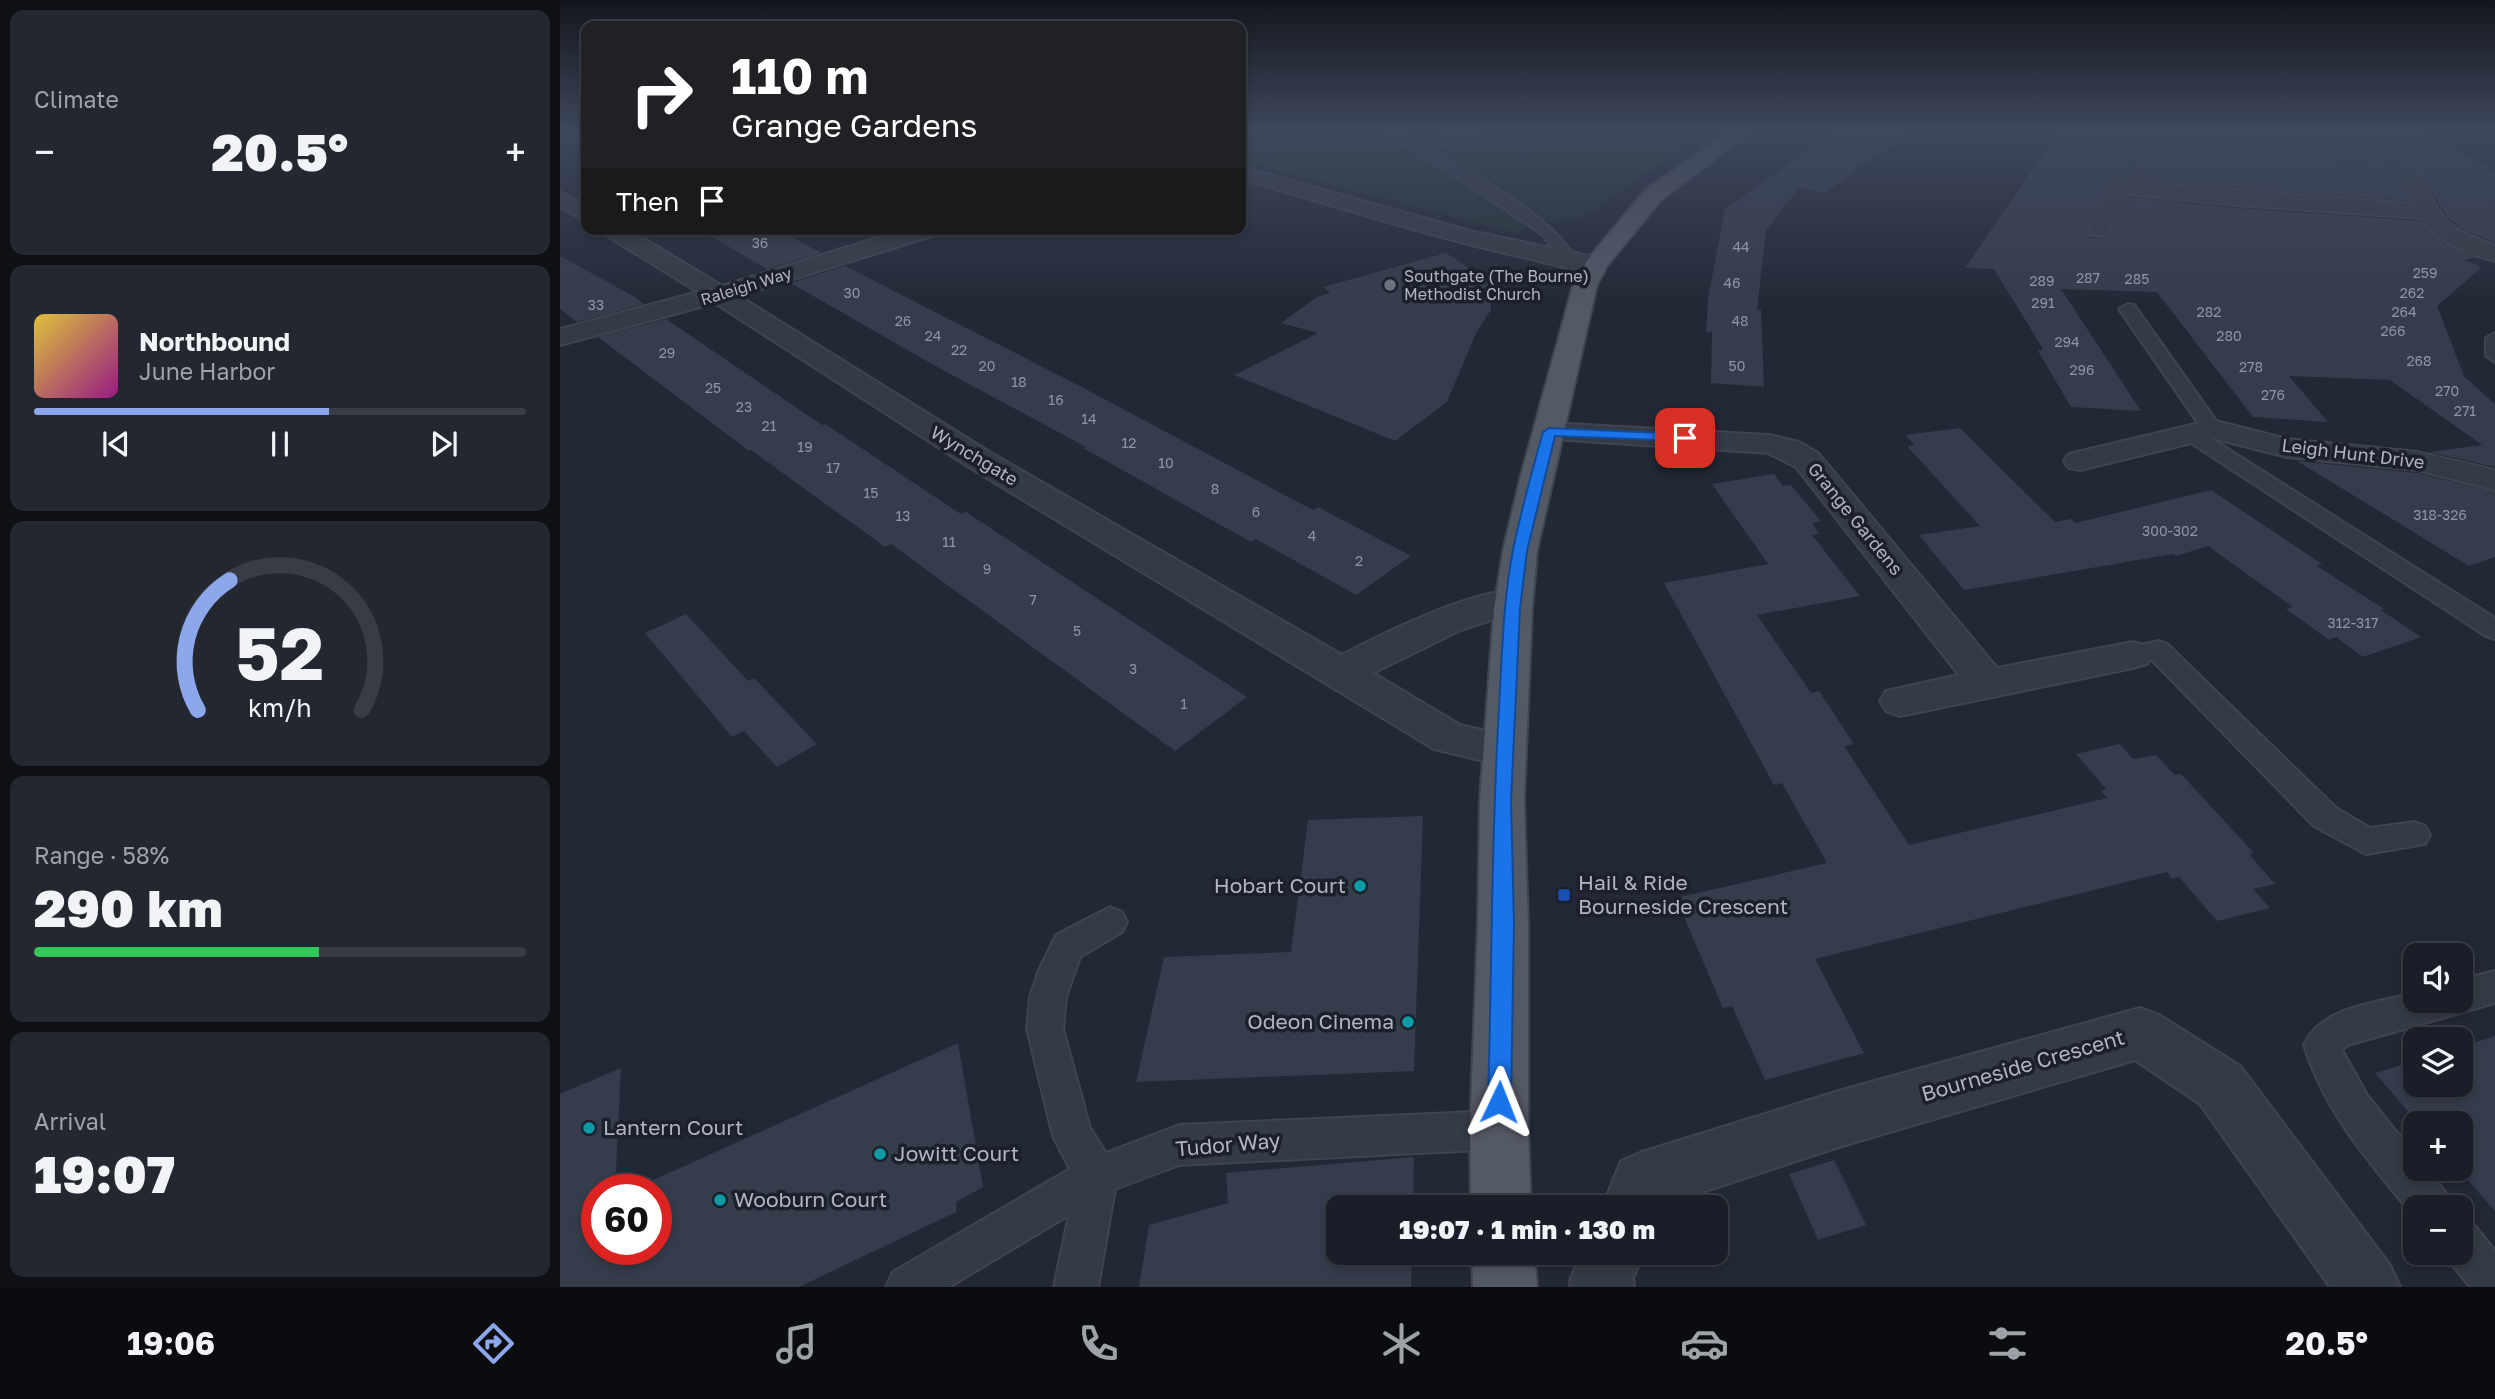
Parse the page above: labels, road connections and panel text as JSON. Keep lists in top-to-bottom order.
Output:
{
  "streets": {
    "street": [
      "Raleigh Way",
      "Leigh Hunt Drive",
      "Wynchgate",
      "Grange Gardens",
      "Bourneside Crescent"
    ],
    "lane": ["Tudor Way"]
  },
  "crossings": [
    ["Raleigh Way", "Wynchgate"]
  ],
  "places": {
    "other": [
      "Southgate (The Bourne) Methodist Church",
      "Hobart Court",
      "Odeon Cinema",
      "Lantern Court",
      "Jowitt Court",
      "Wooburn Court"
    ],
    "transit": ["Hail & Ride Bourneside Crescent"]
  },
  "house_numbers": [
    "36",
    "44",
    "259",
    "287",
    "285",
    "289",
    "46",
    "30",
    "262",
    "291",
    "33",
    "282",
    "264",
    "26",
    "48",
    "266",
    "24",
    "280",
    "294",
    "22",
    "29",
    "268",
    "20",
    "50",
    "278",
    "296",
    "18",
    "25",
    "270",
    "276",
    "16",
    "23",
    "271",
    "14",
    "21",
    "12",
    "19",
    "10",
    "17",
    "8",
    "15",
    "6",
    "318-326",
    "13",
    "300-302",
    "4",
    "11",
    "2",
    "9",
    "7",
    "312-317",
    "5",
    "3",
    "1"
  ],
  "page": {
    "tile": [
      "Climate",
      ["Range · 58%", "290 km"],
      ["Arrival", "19:07"]
    ],
    "turn": ["110 m", "Grange Gardens"],
    "heat": ["−", "20.5°", "+"],
    "then": "Then",
    "song": ["Northbound", "June Harbor"],
    "map_buttons": ["+", "−"],
    "limit": "60",
    "trip": "19:07 · 1 min · 130 m",
    "tabs": ["19:06", "20.5°"],
    "gauge": ["52", "km/h"]
  }
}
